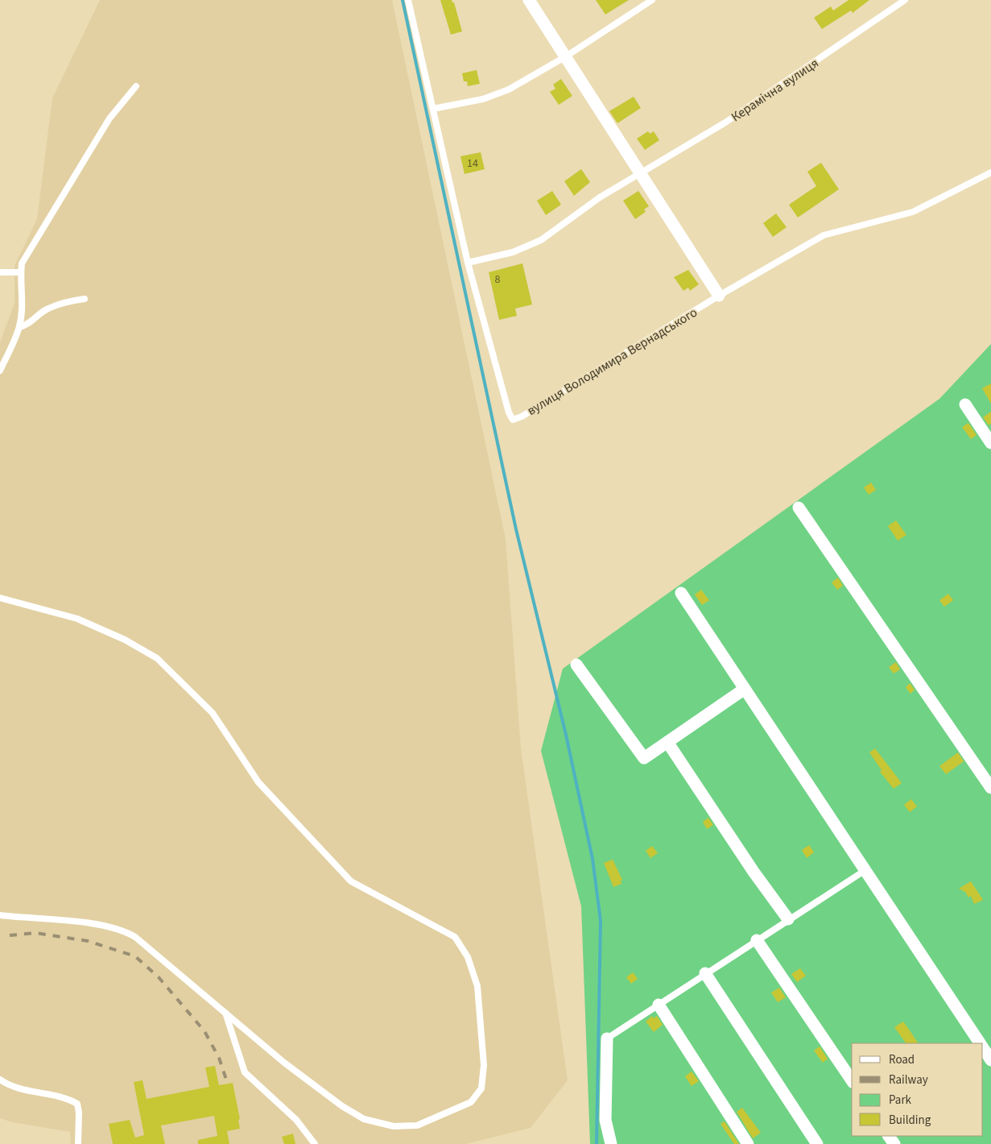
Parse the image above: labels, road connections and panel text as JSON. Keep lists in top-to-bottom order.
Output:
{
  "streets": {
    "lane": ["Керамічна вулиця", "вулиця Володимира Вернадського"]
  },
  "crossings": [
    ["Керамічна вулиця", "вулиця Володимира Вернадського"]
  ],
  "house_numbers": ["14", "8"],
  "legend": [
    "Road",
    "Railway",
    "Park",
    "Building"
  ]
}
